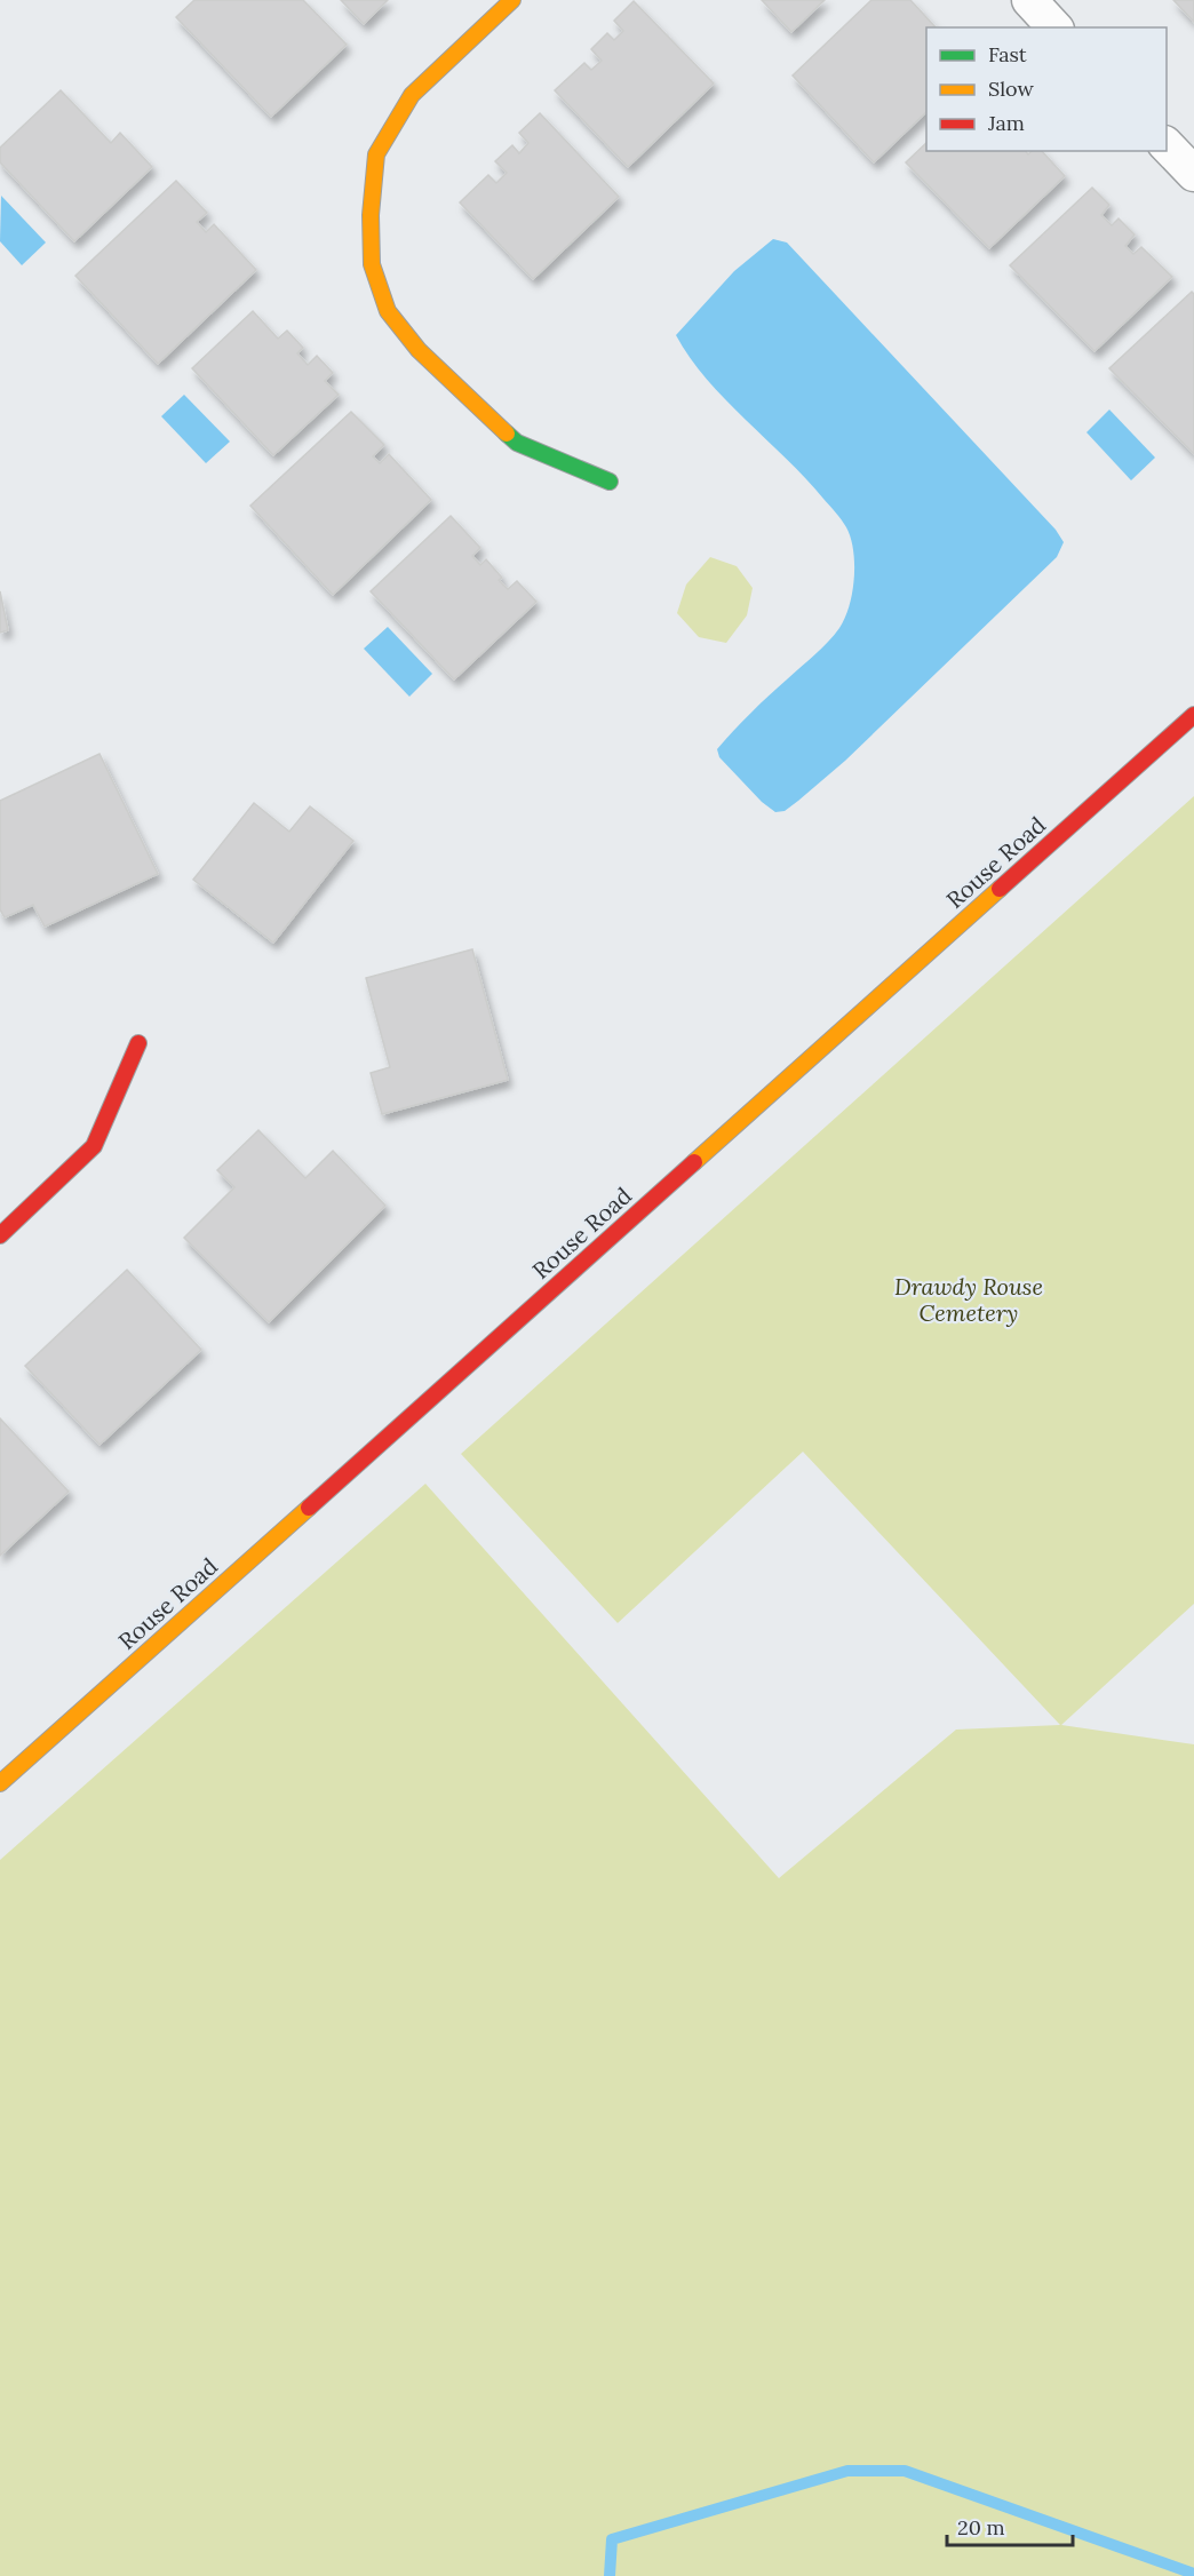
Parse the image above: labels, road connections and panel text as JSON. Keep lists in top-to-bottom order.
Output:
{
  "streets": {
    "street": ["Rouse Road"]
  },
  "parks": ["Drawdy Rouse Cemetery"],
  "legend": ["Fast", "Slow", "Jam"],
  "scale_bar": "20 m"
}
